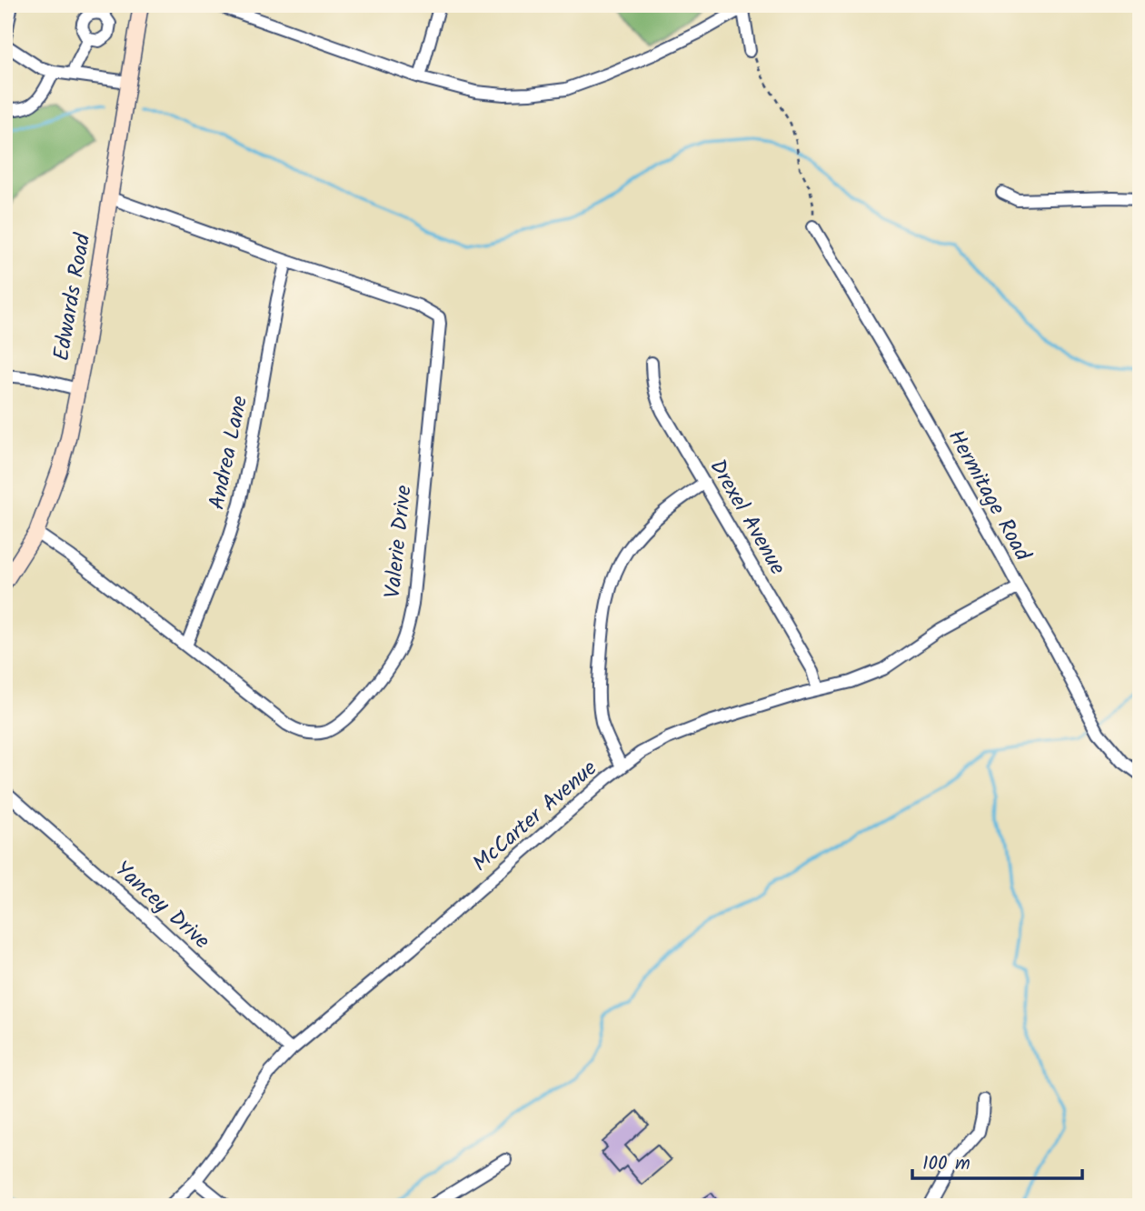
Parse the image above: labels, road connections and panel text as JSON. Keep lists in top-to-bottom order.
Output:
{
  "streets": {
    "street": [
      "Edwards Road",
      "Andrea Lane",
      "Hermitage Road",
      "Drexel Avenue",
      "Valerie Drive",
      "McCarter Avenue",
      "Yancey Drive"
    ]
  },
  "crossings": [
    ["Edwards Road", "Valerie Drive"],
    ["Andrea Lane", "Valerie Drive"],
    ["Hermitage Road", "McCarter Avenue"],
    ["Drexel Avenue", "McCarter Avenue"],
    ["McCarter Avenue", "Yancey Drive"]
  ],
  "scale_bar": "100 m"
}
